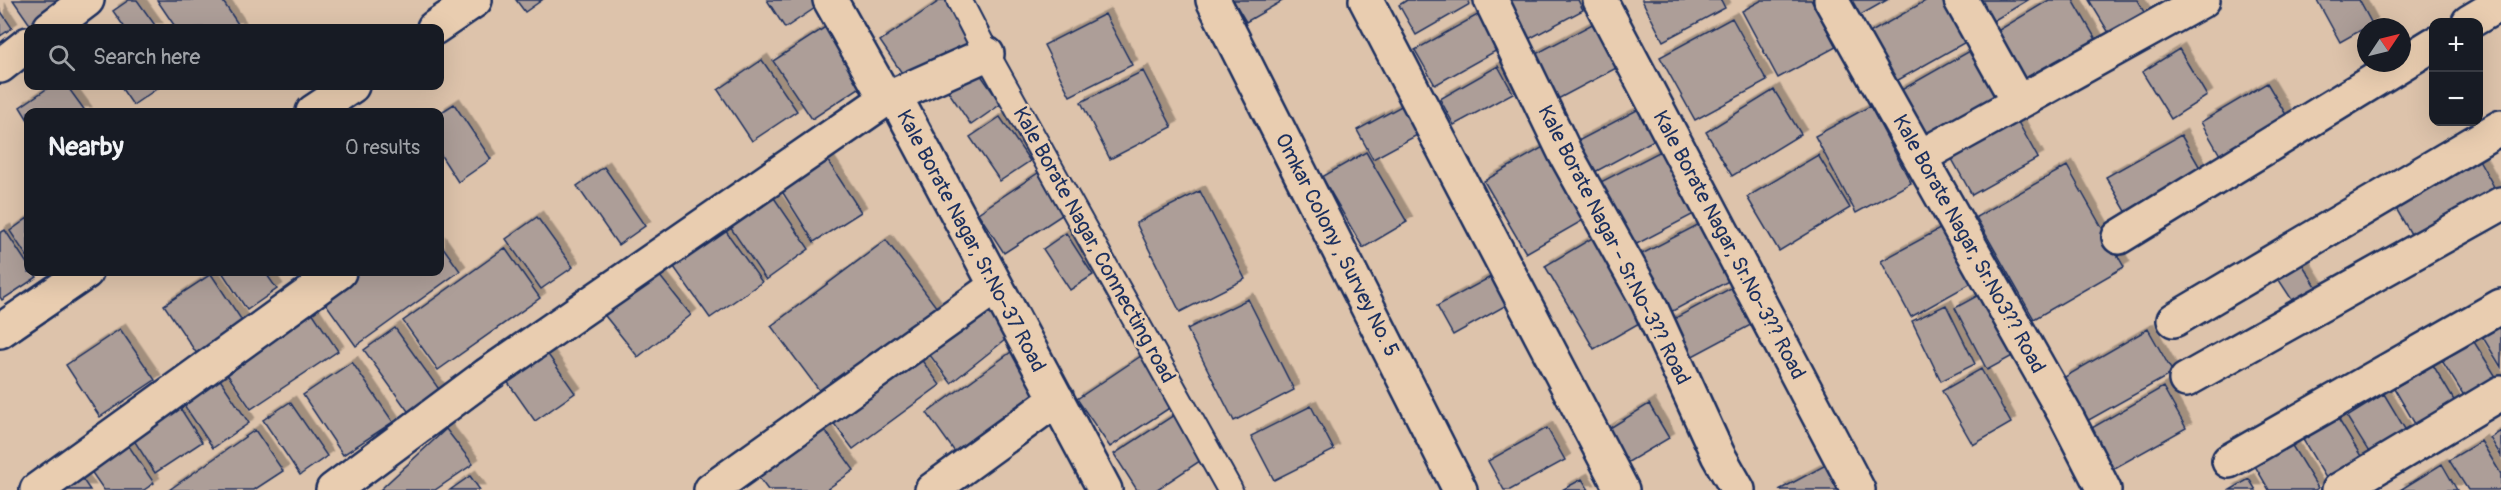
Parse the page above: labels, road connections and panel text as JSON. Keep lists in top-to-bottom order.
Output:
{
  "streets": {
    "street": [
      "Kale Borate Nagar, Sr.No-37 Road",
      "Kale Borate Nagar, Sr.No3?? Road",
      "Omkar Colony , Survey No. 5",
      "Kale Borate Nagar - Sr.No-3?? Road",
      "Kale Borate Nagar, Sr.No-3?? Road"
    ],
    "lane": ["Kale Borate Nagar, Connecting road"]
  },
  "north": "top right",
  "page": {
    "map_buttons": ["+", "−"],
    "search": "Search here",
    "heading": ["Nearby", "0 results"]
  }
}
